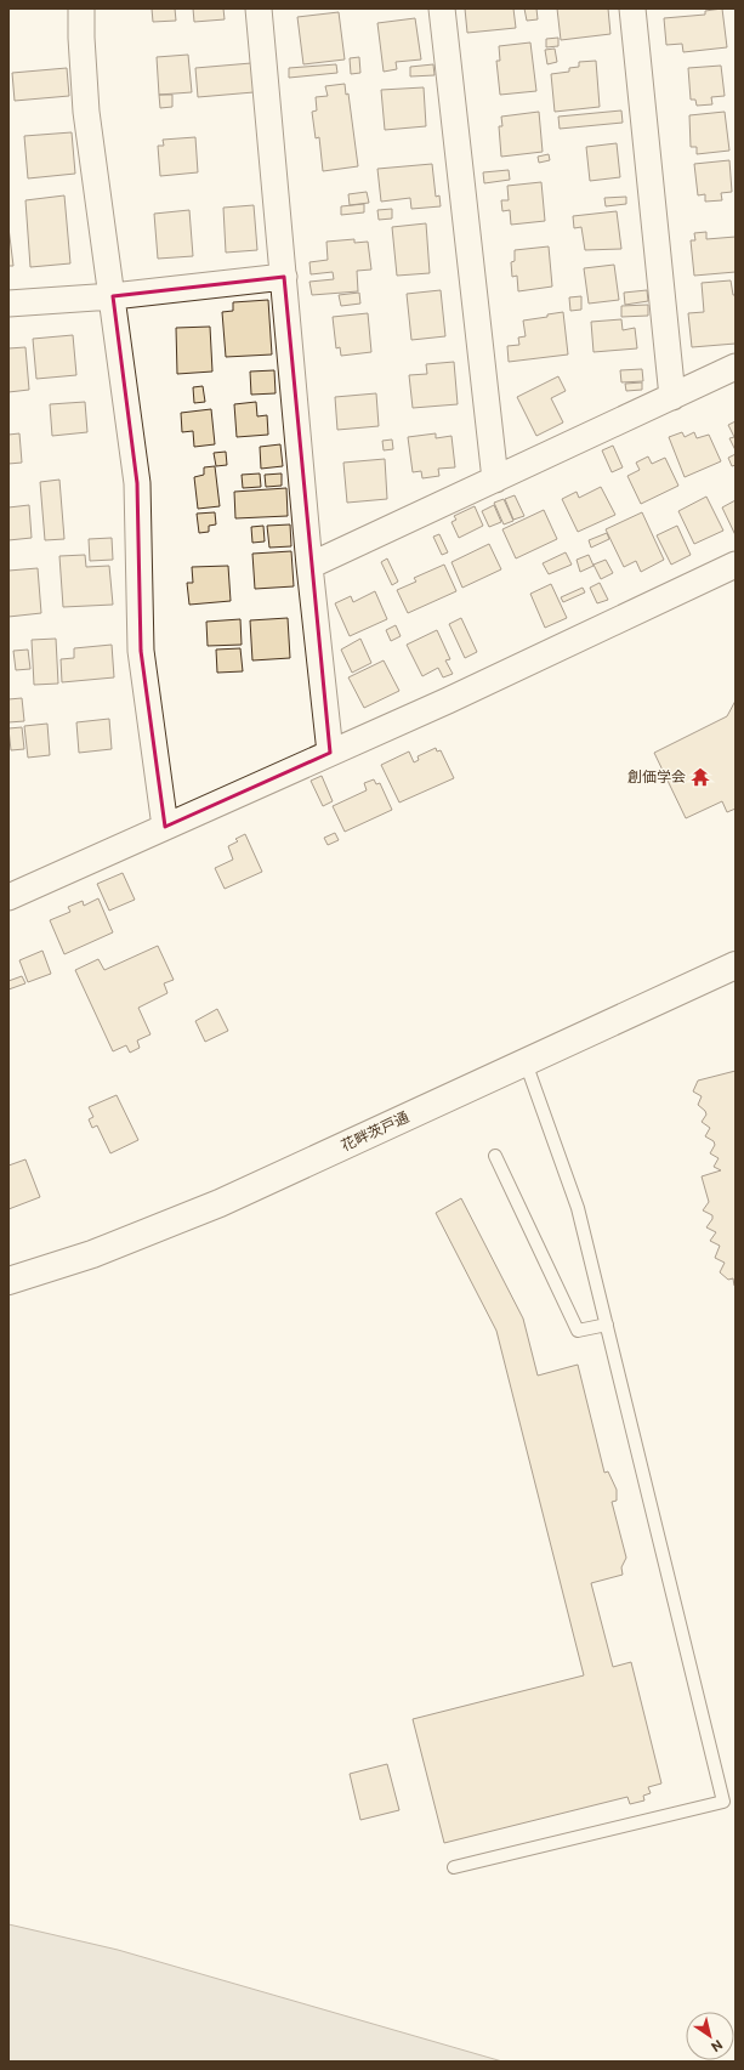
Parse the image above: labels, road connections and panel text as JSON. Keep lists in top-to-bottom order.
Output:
{
  "streets": {
    "main road": ["花畔茨戸通"]
  },
  "places": {
    "temple": ["創価学会"]
  },
  "north": "bottom right"
}
